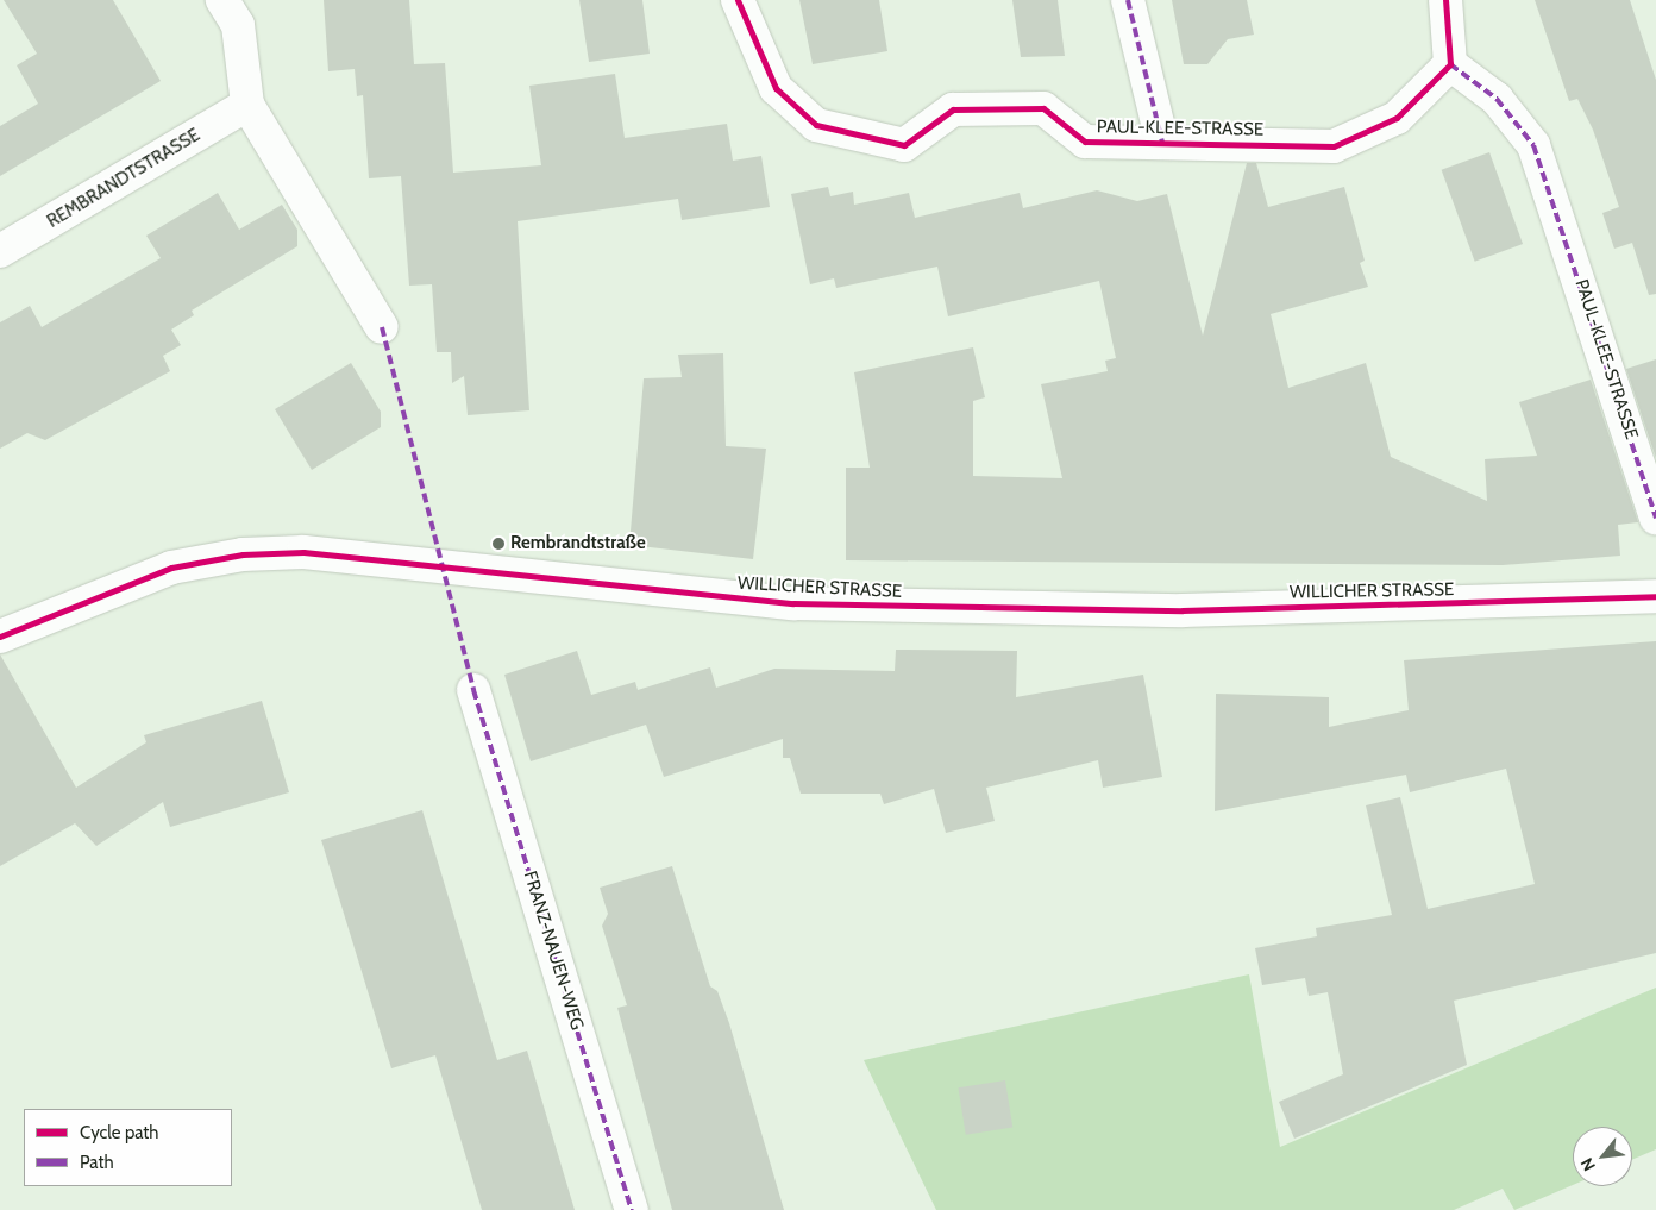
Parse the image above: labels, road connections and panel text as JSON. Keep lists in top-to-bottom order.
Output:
{
  "streets": {
    "street": [
      "PAUL-KLEE-STRASSE",
      "REMBRANDTSTRASSE",
      "WILLICHER STRASSE",
      "FRANZ-NAUEN-WEG"
    ]
  },
  "places": ["Rembrandtstraße"],
  "legend": ["Cycle path", "Path"],
  "north": "bottom left"
}
